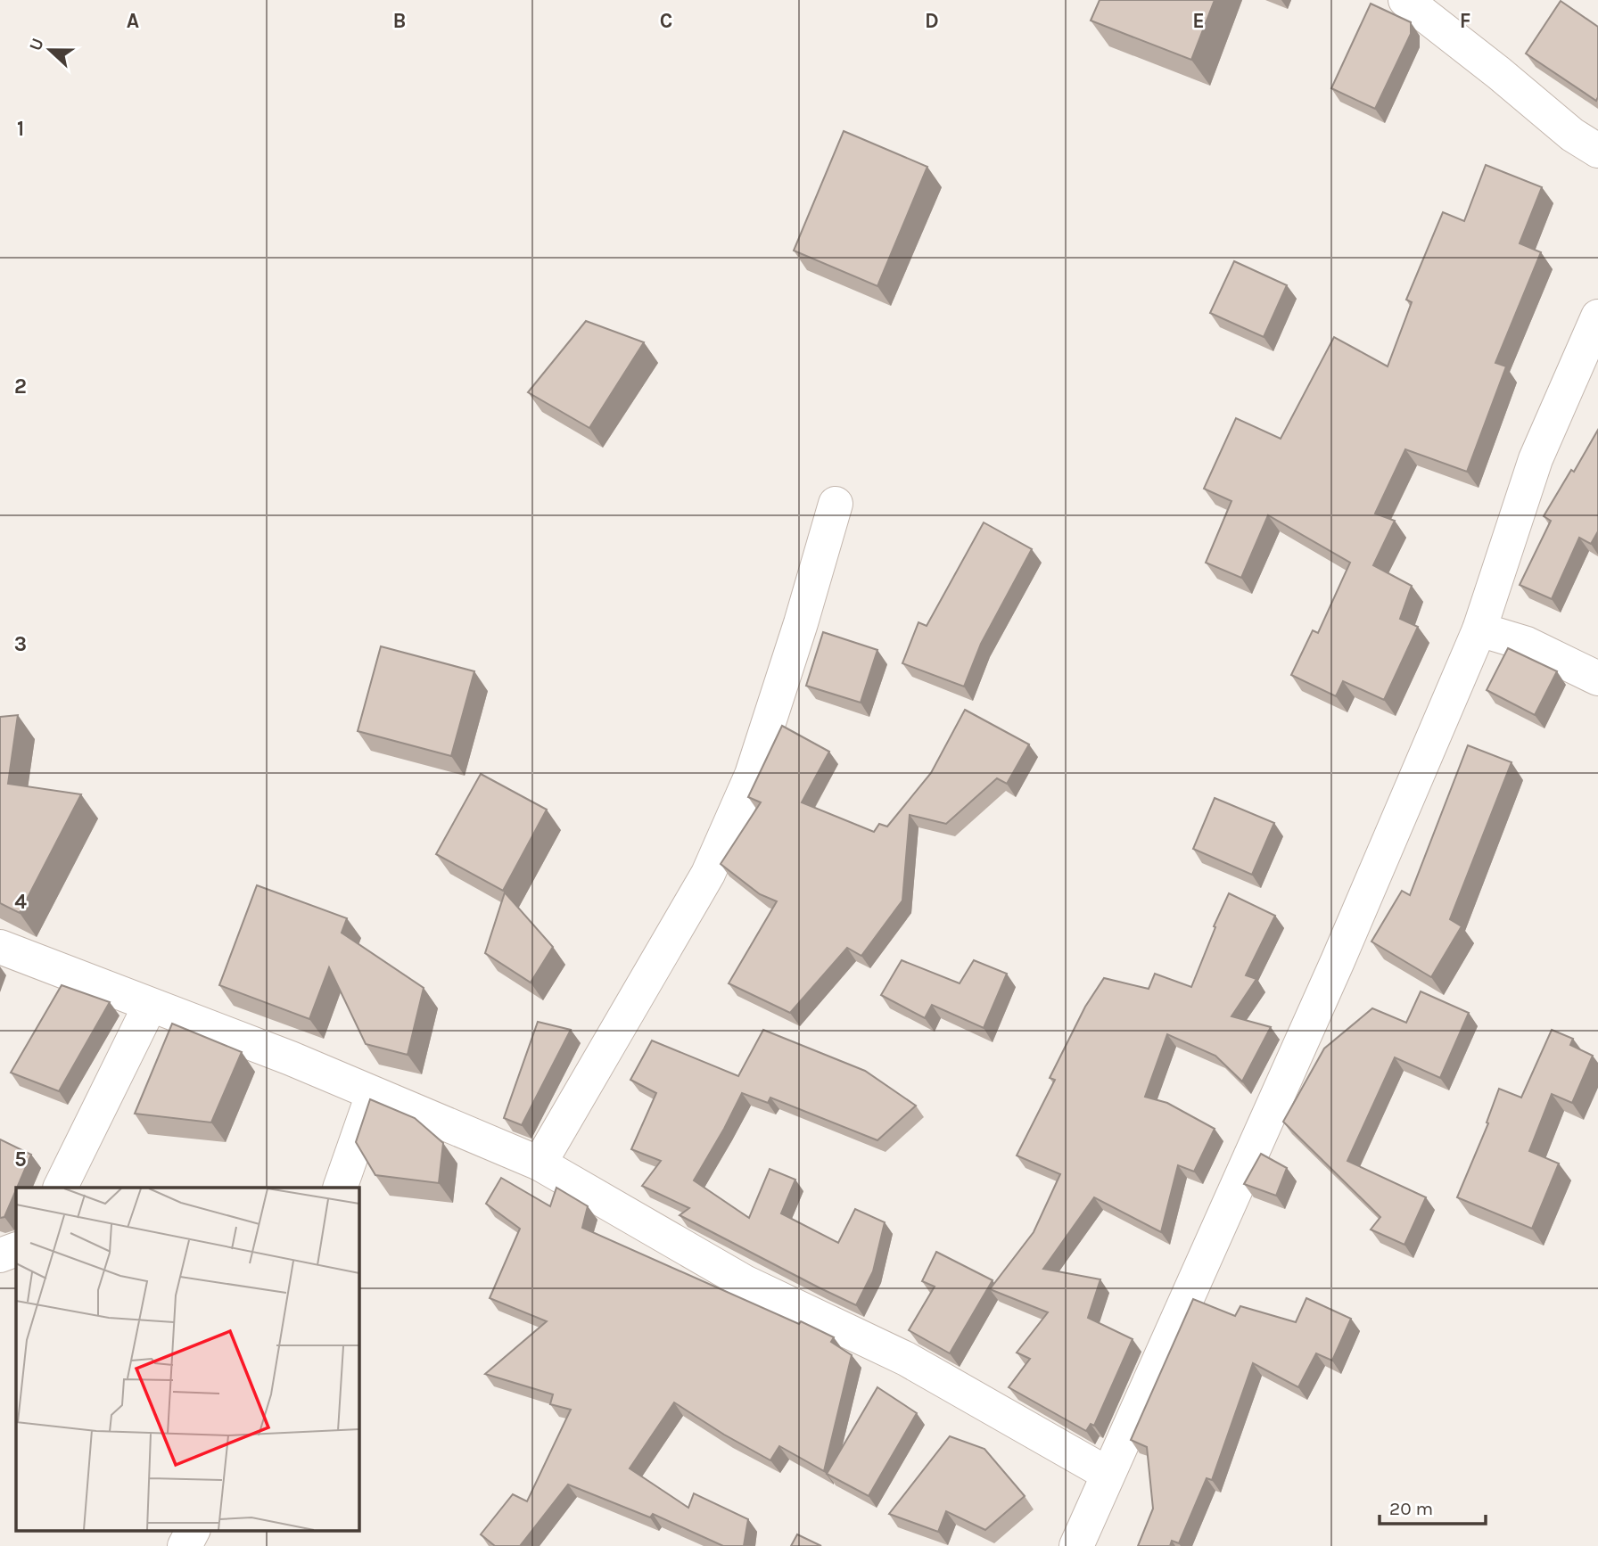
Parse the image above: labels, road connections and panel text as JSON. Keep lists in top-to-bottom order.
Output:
{
  "scale_bar": "20 m",
  "north": "left",
  "grid": {
    "columns": [
      "A",
      "B",
      "C",
      "D",
      "E",
      "F"
    ],
    "rows": [
      "1",
      "2",
      "3",
      "4",
      "5"
    ]
  }
}
